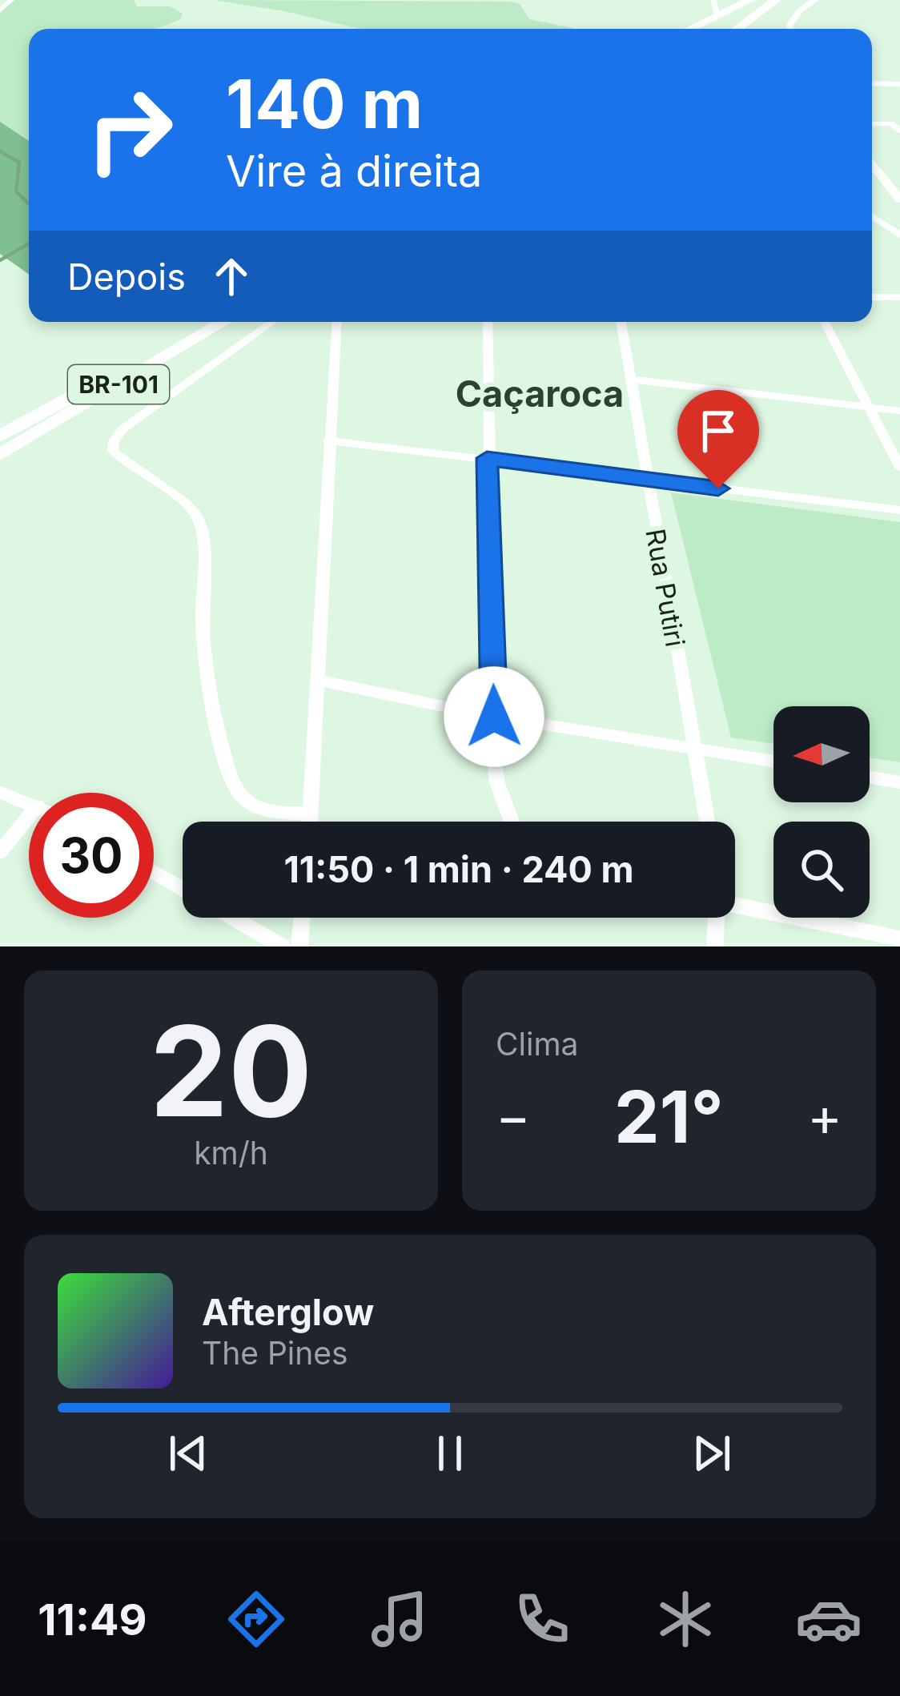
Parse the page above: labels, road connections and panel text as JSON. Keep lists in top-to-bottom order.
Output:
{
  "streets": {
    "main road": ["BR-101"],
    "street": ["Rua Putiri"]
  },
  "districts": ["Caçaroca"],
  "north": "left",
  "page": {
    "turn": ["140 m", "Vire à direita"],
    "then": "Depois",
    "limit": "30",
    "trip": "11:50 · 1 min · 240 m",
    "tile": [
      ["20", "km/h"],
      "Clima"
    ],
    "heat": ["−", "21°", "+"],
    "song": ["Afterglow", "The Pines"],
    "tabs": "11:49"
  }
}
